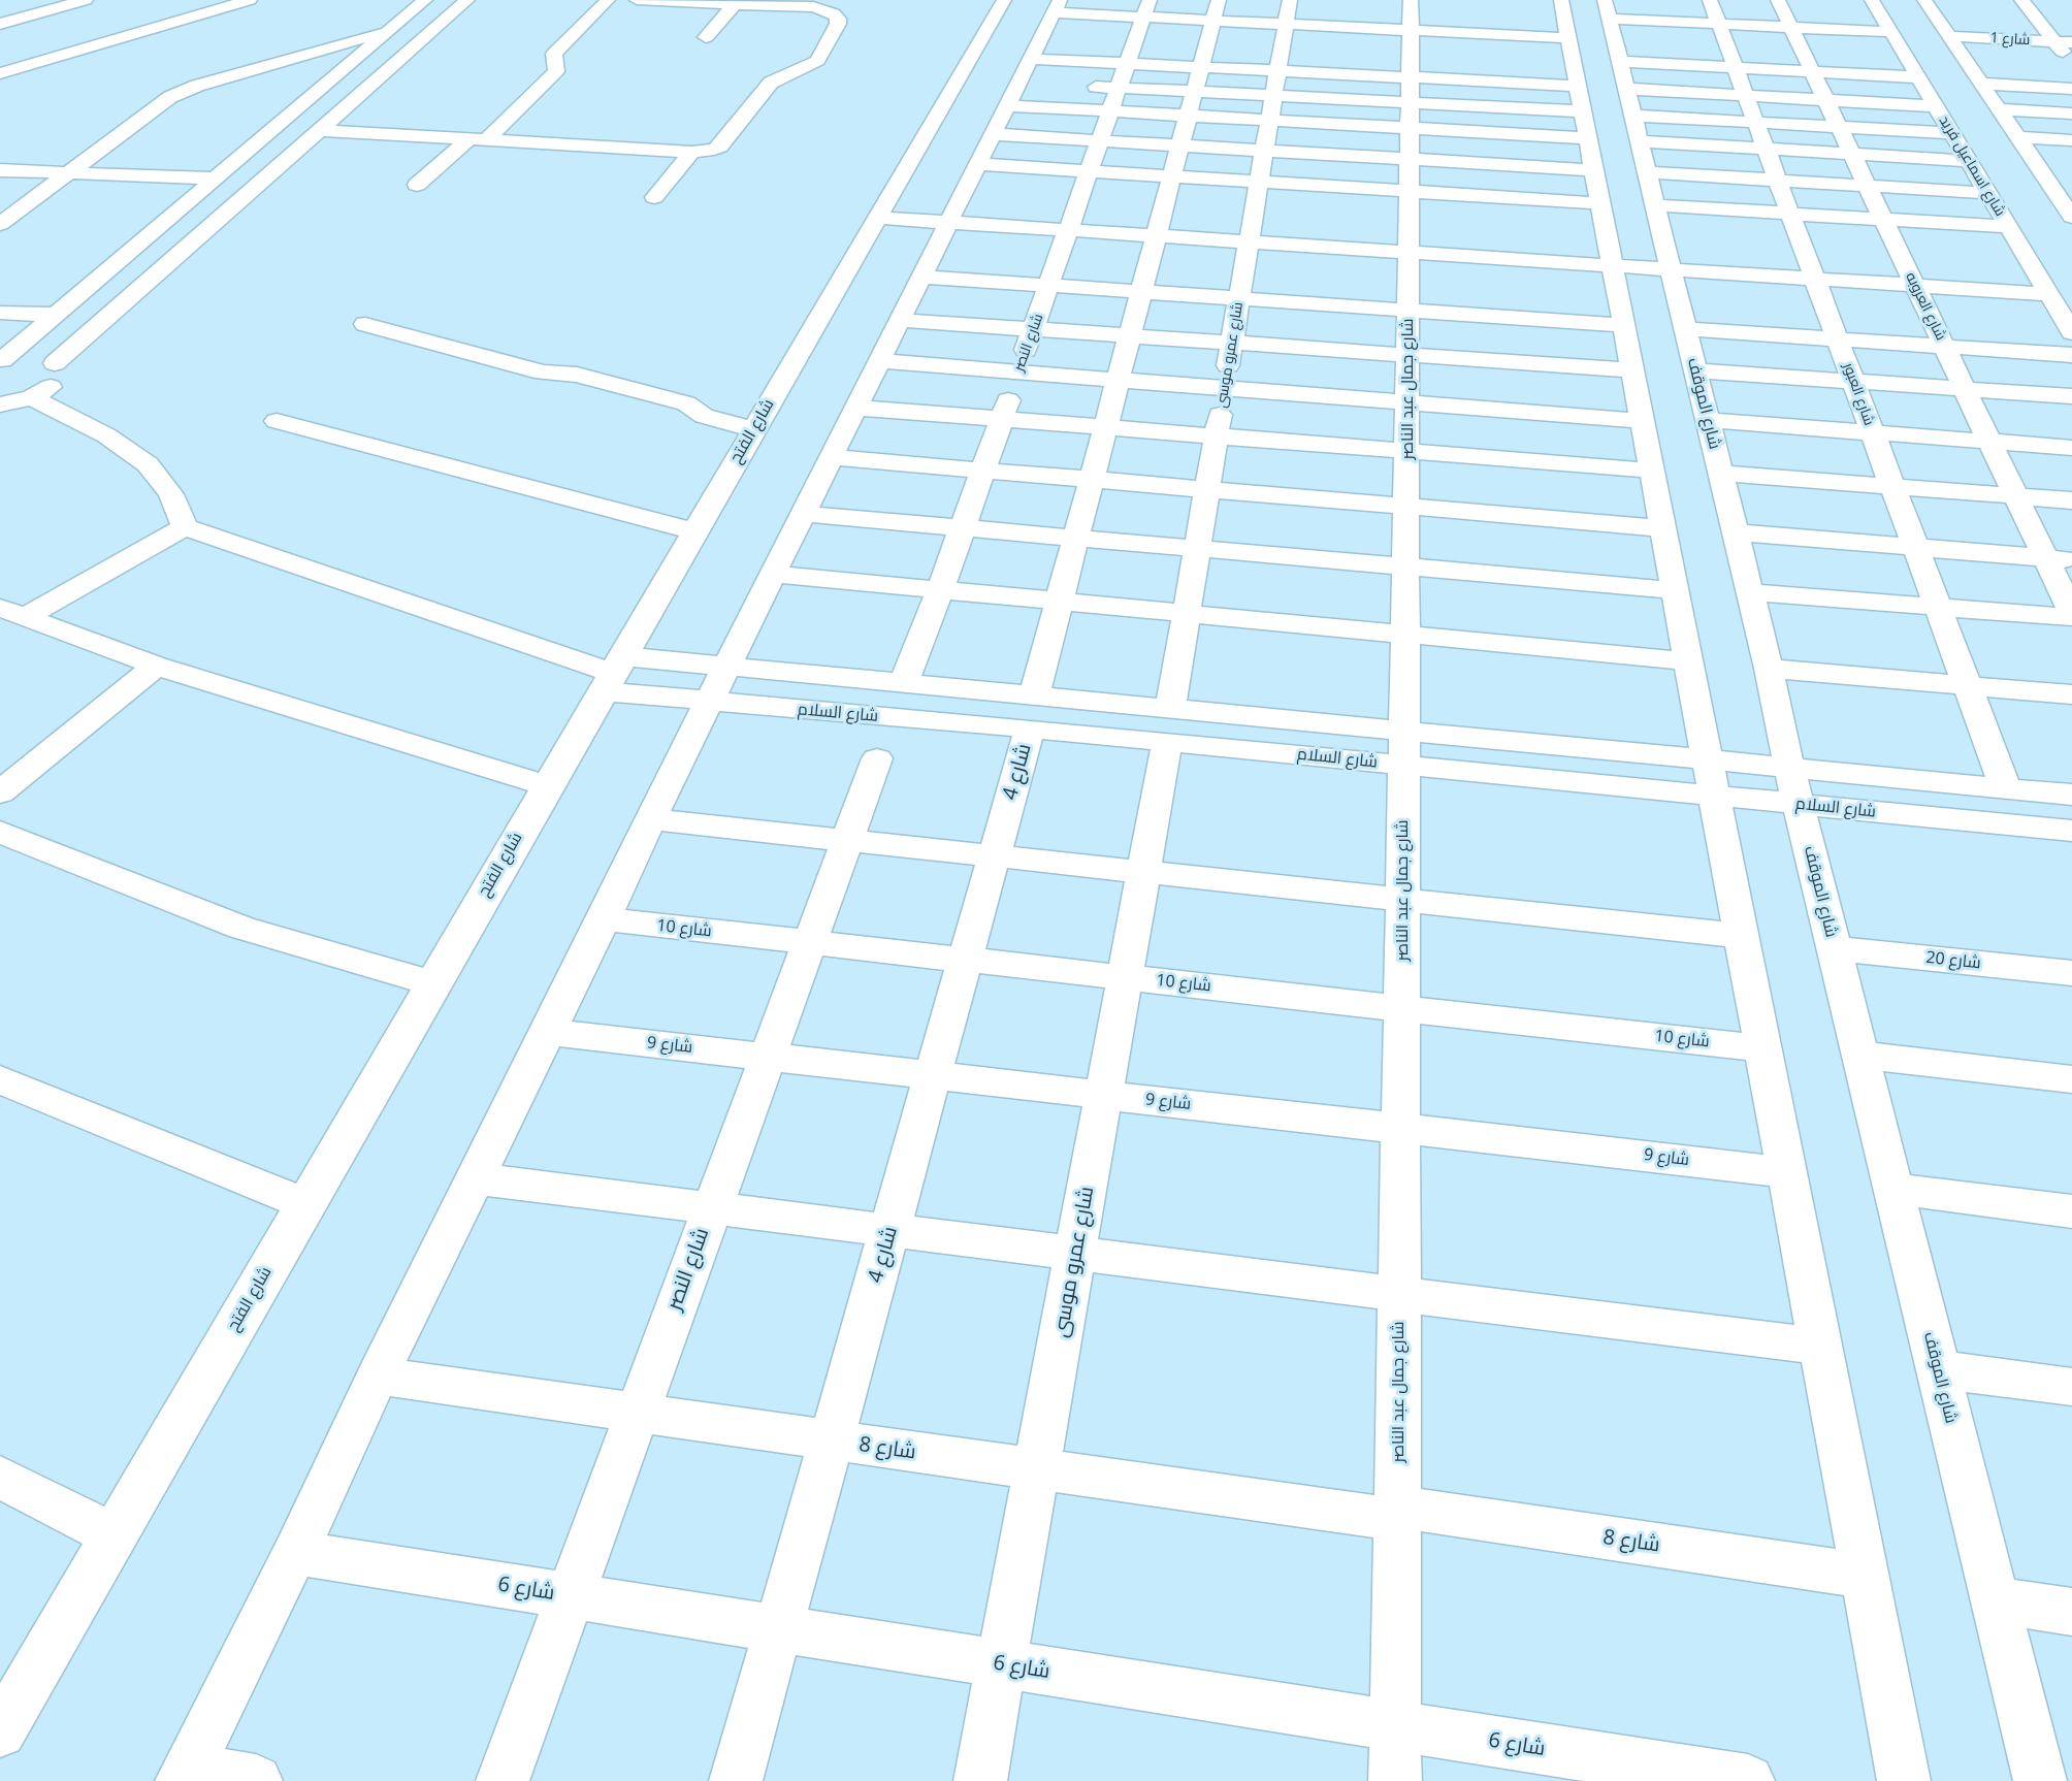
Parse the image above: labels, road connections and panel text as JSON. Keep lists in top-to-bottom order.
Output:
{
  "streets": {
    "street": [
      "شارع 1",
      "شارع اسماعيل فريد",
      "شارع العروبه",
      "شارع النصر",
      "شارع عمرو موسى",
      "شارع جمال عبد الناصر",
      "شارع العبور",
      "شارع الموقف",
      "شارع الفتح",
      "شارع السلام",
      "شارع 4",
      "شارع 10",
      "شارع 20",
      "شارع 9",
      "شارع 8",
      "شارع 6"
    ]
  },
  "crossings": [
    ["شارع النصر", "شارع السلام"],
    ["شارع النصر", "شارع 10"],
    ["شارع النصر", "شارع 9"],
    ["شارع النصر", "شارع 8"],
    ["شارع النصر", "شارع 6"],
    ["شارع عمرو موسى", "شارع السلام"],
    ["شارع عمرو موسى", "شارع 10"],
    ["شارع عمرو موسى", "شارع 9"],
    ["شارع عمرو موسى", "شارع 8"],
    ["شارع عمرو موسى", "شارع 6"],
    ["شارع جمال عبد الناصر", "شارع السلام"],
    ["شارع جمال عبد الناصر", "شارع 10"],
    ["شارع جمال عبد الناصر", "شارع 9"],
    ["شارع جمال عبد الناصر", "شارع 8"],
    ["شارع جمال عبد الناصر", "شارع 6"],
    ["شارع العبور", "شارع السلام"],
    ["شارع الموقف", "شارع السلام"],
    ["شارع الموقف", "شارع 20"],
    ["شارع الفتح", "شارع السلام"],
    ["شارع السلام", "شارع 4"],
    ["شارع 4", "شارع 10"],
    ["شارع 4", "شارع 9"],
    ["شارع 4", "شارع 8"],
    ["شارع 4", "شارع 6"]
  ]
}
